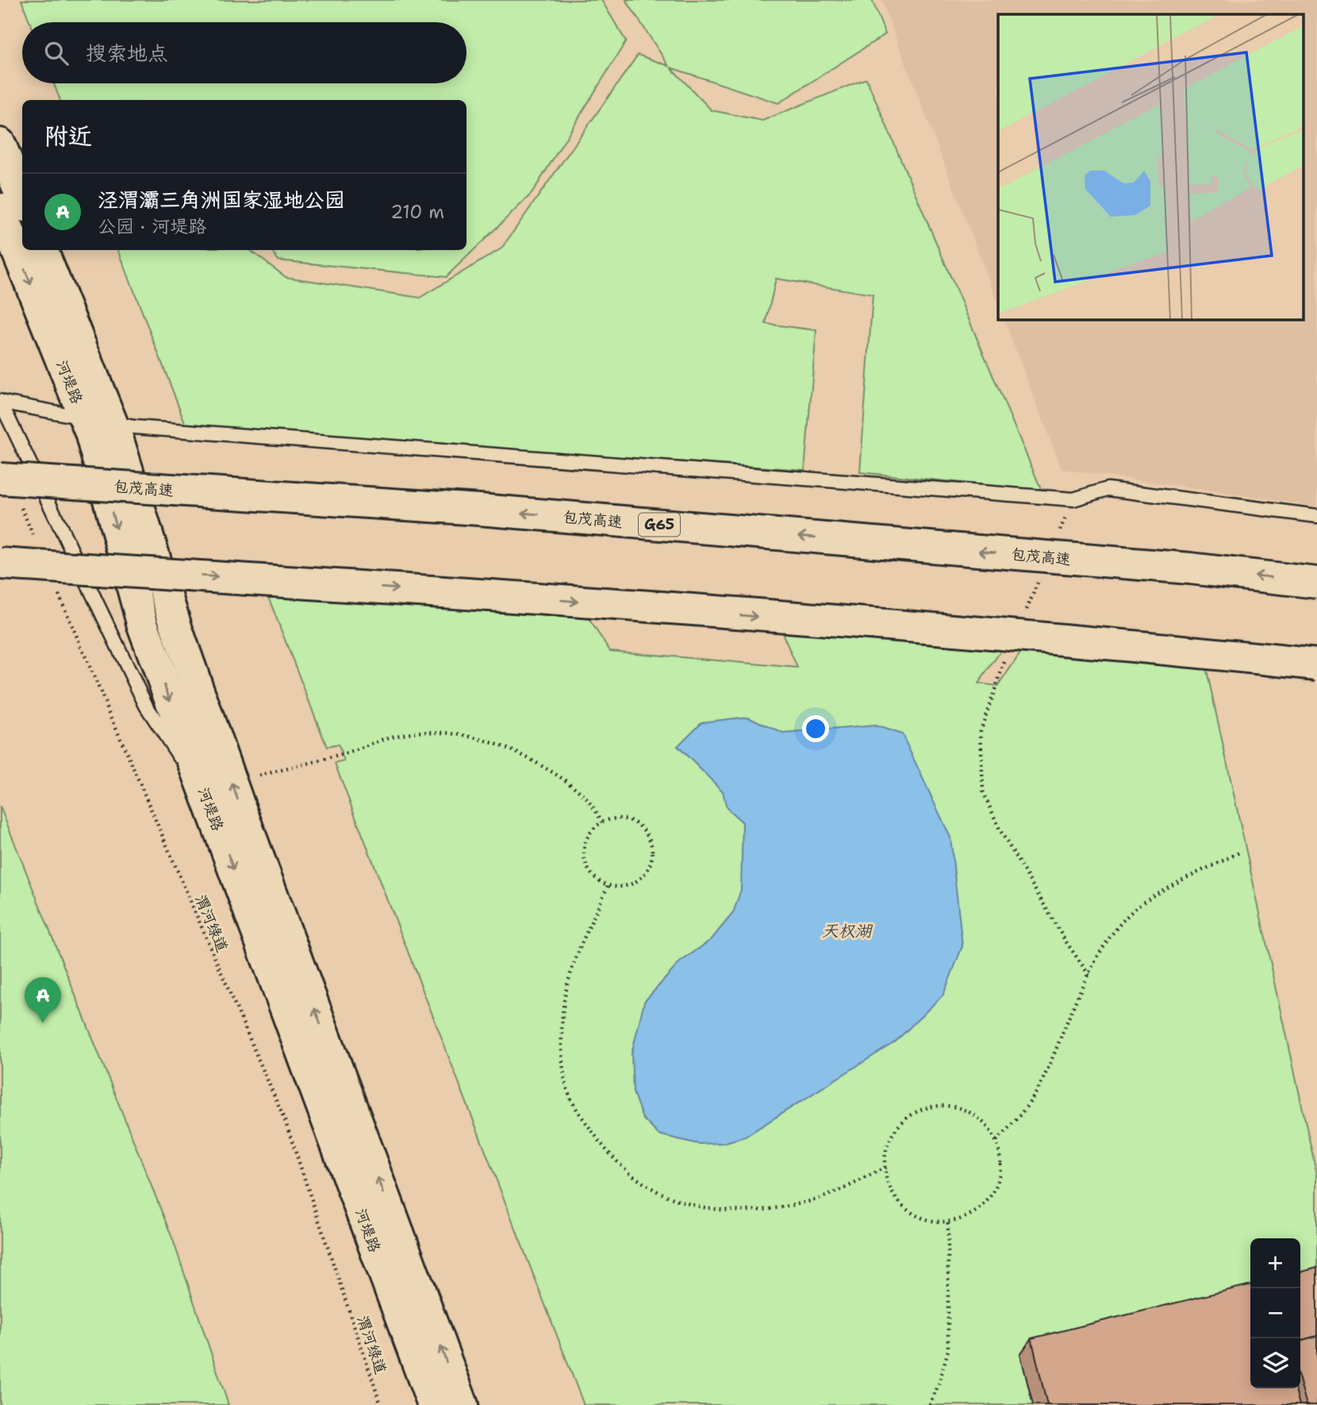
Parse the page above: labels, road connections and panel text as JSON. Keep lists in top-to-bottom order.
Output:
{
  "streets": {
    "main road": ["河堤路", "包茂高速", "G65"],
    "path": ["渭河绿道"]
  },
  "water": ["天权湖"],
  "page": {
    "search": "搜索地点",
    "heading": "附近",
    "list": [
      {
        "mark": "A",
        "name": "泾渭灞三角洲国家湿地公园",
        "note": "公园 · 河堤路",
        "value": "210 m"
      }
    ],
    "pins": "A",
    "map_buttons": ["+", "−"]
  }
}
